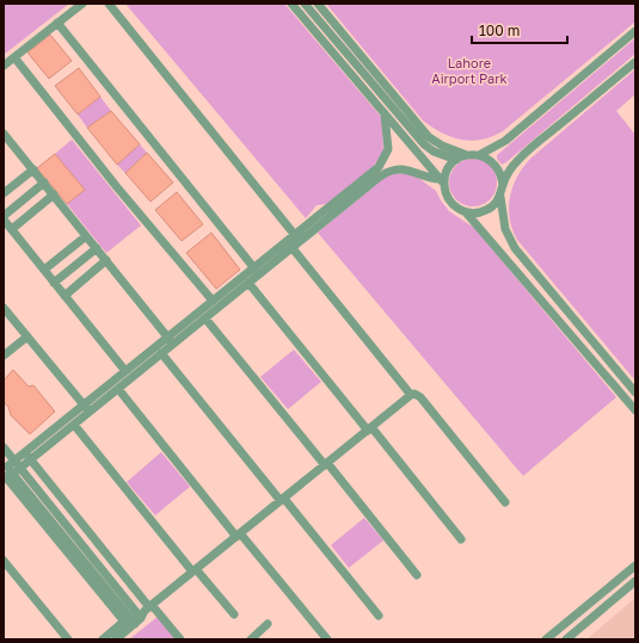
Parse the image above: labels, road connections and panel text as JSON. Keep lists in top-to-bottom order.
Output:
{
  "parks": ["Lahore Airport Park"],
  "scale_bar": "100 m"
}
